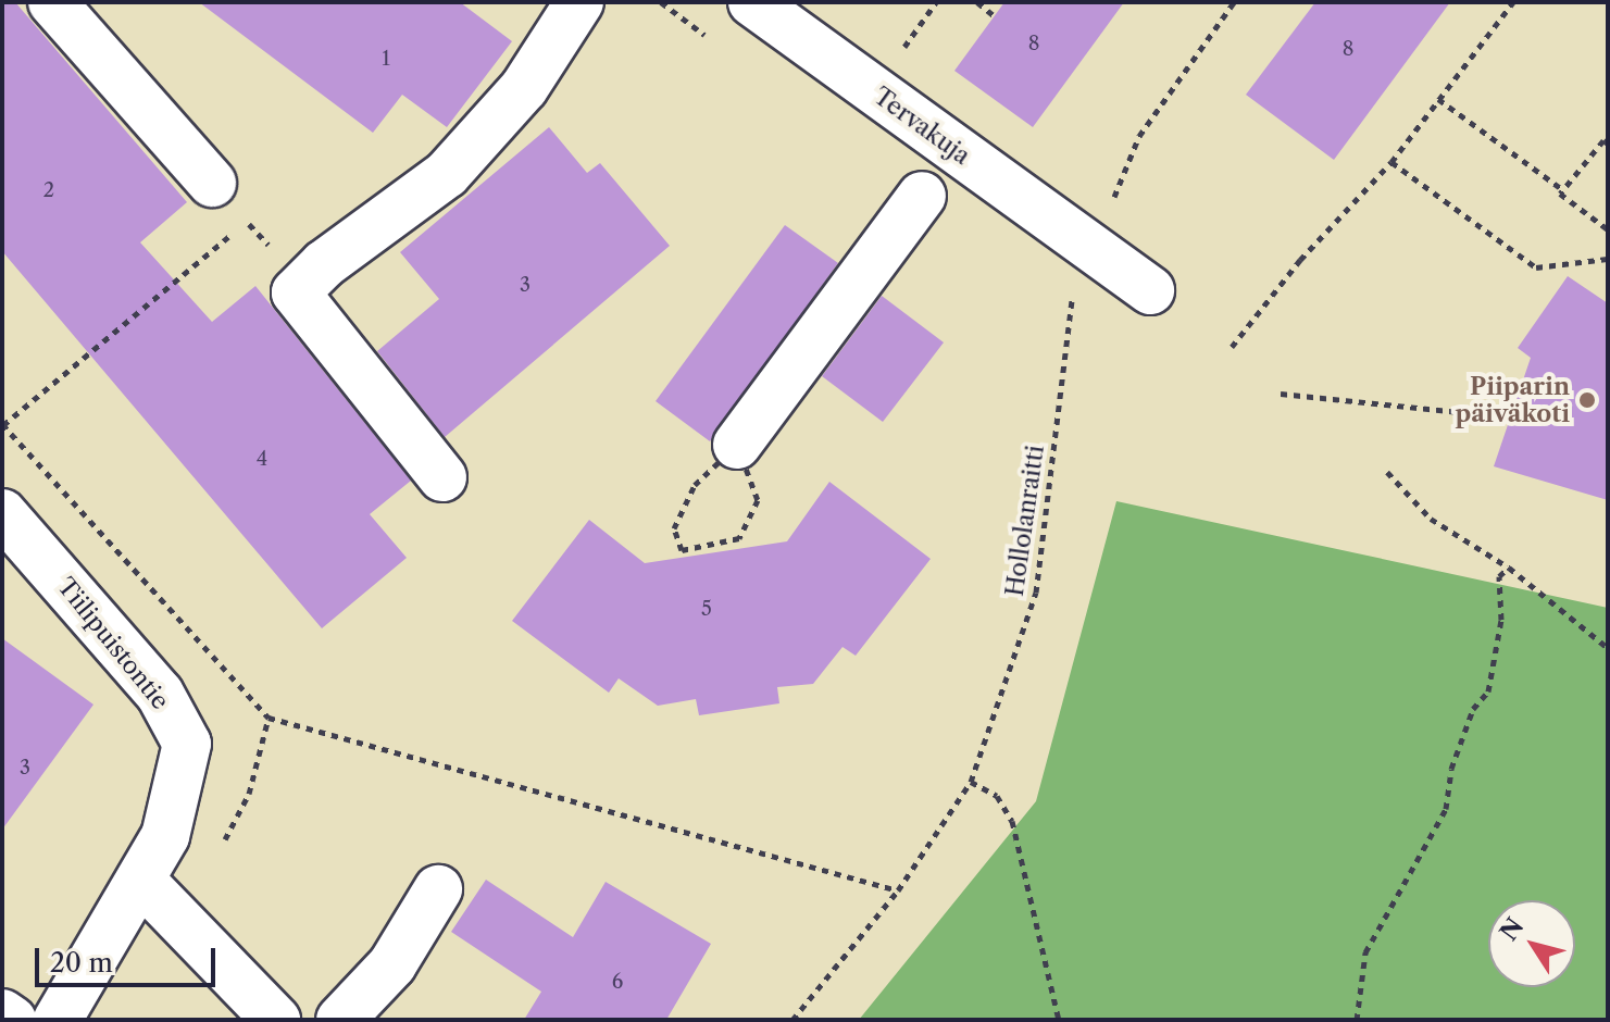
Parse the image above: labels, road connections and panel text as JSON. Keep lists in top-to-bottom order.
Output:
{
  "streets": {
    "street": ["Tervakuja", "Tiilipuistontie"],
    "path": ["Hollolanraitti"]
  },
  "crossings": [
    ["Tervakuja", "Hollolanraitti"]
  ],
  "places": ["Piiparin päiväkoti"],
  "house_numbers": [
    "8",
    "8",
    "1",
    "2",
    "3",
    "4",
    "5",
    "3",
    "6"
  ],
  "scale_bar": "20 m",
  "north": "top left"
}
